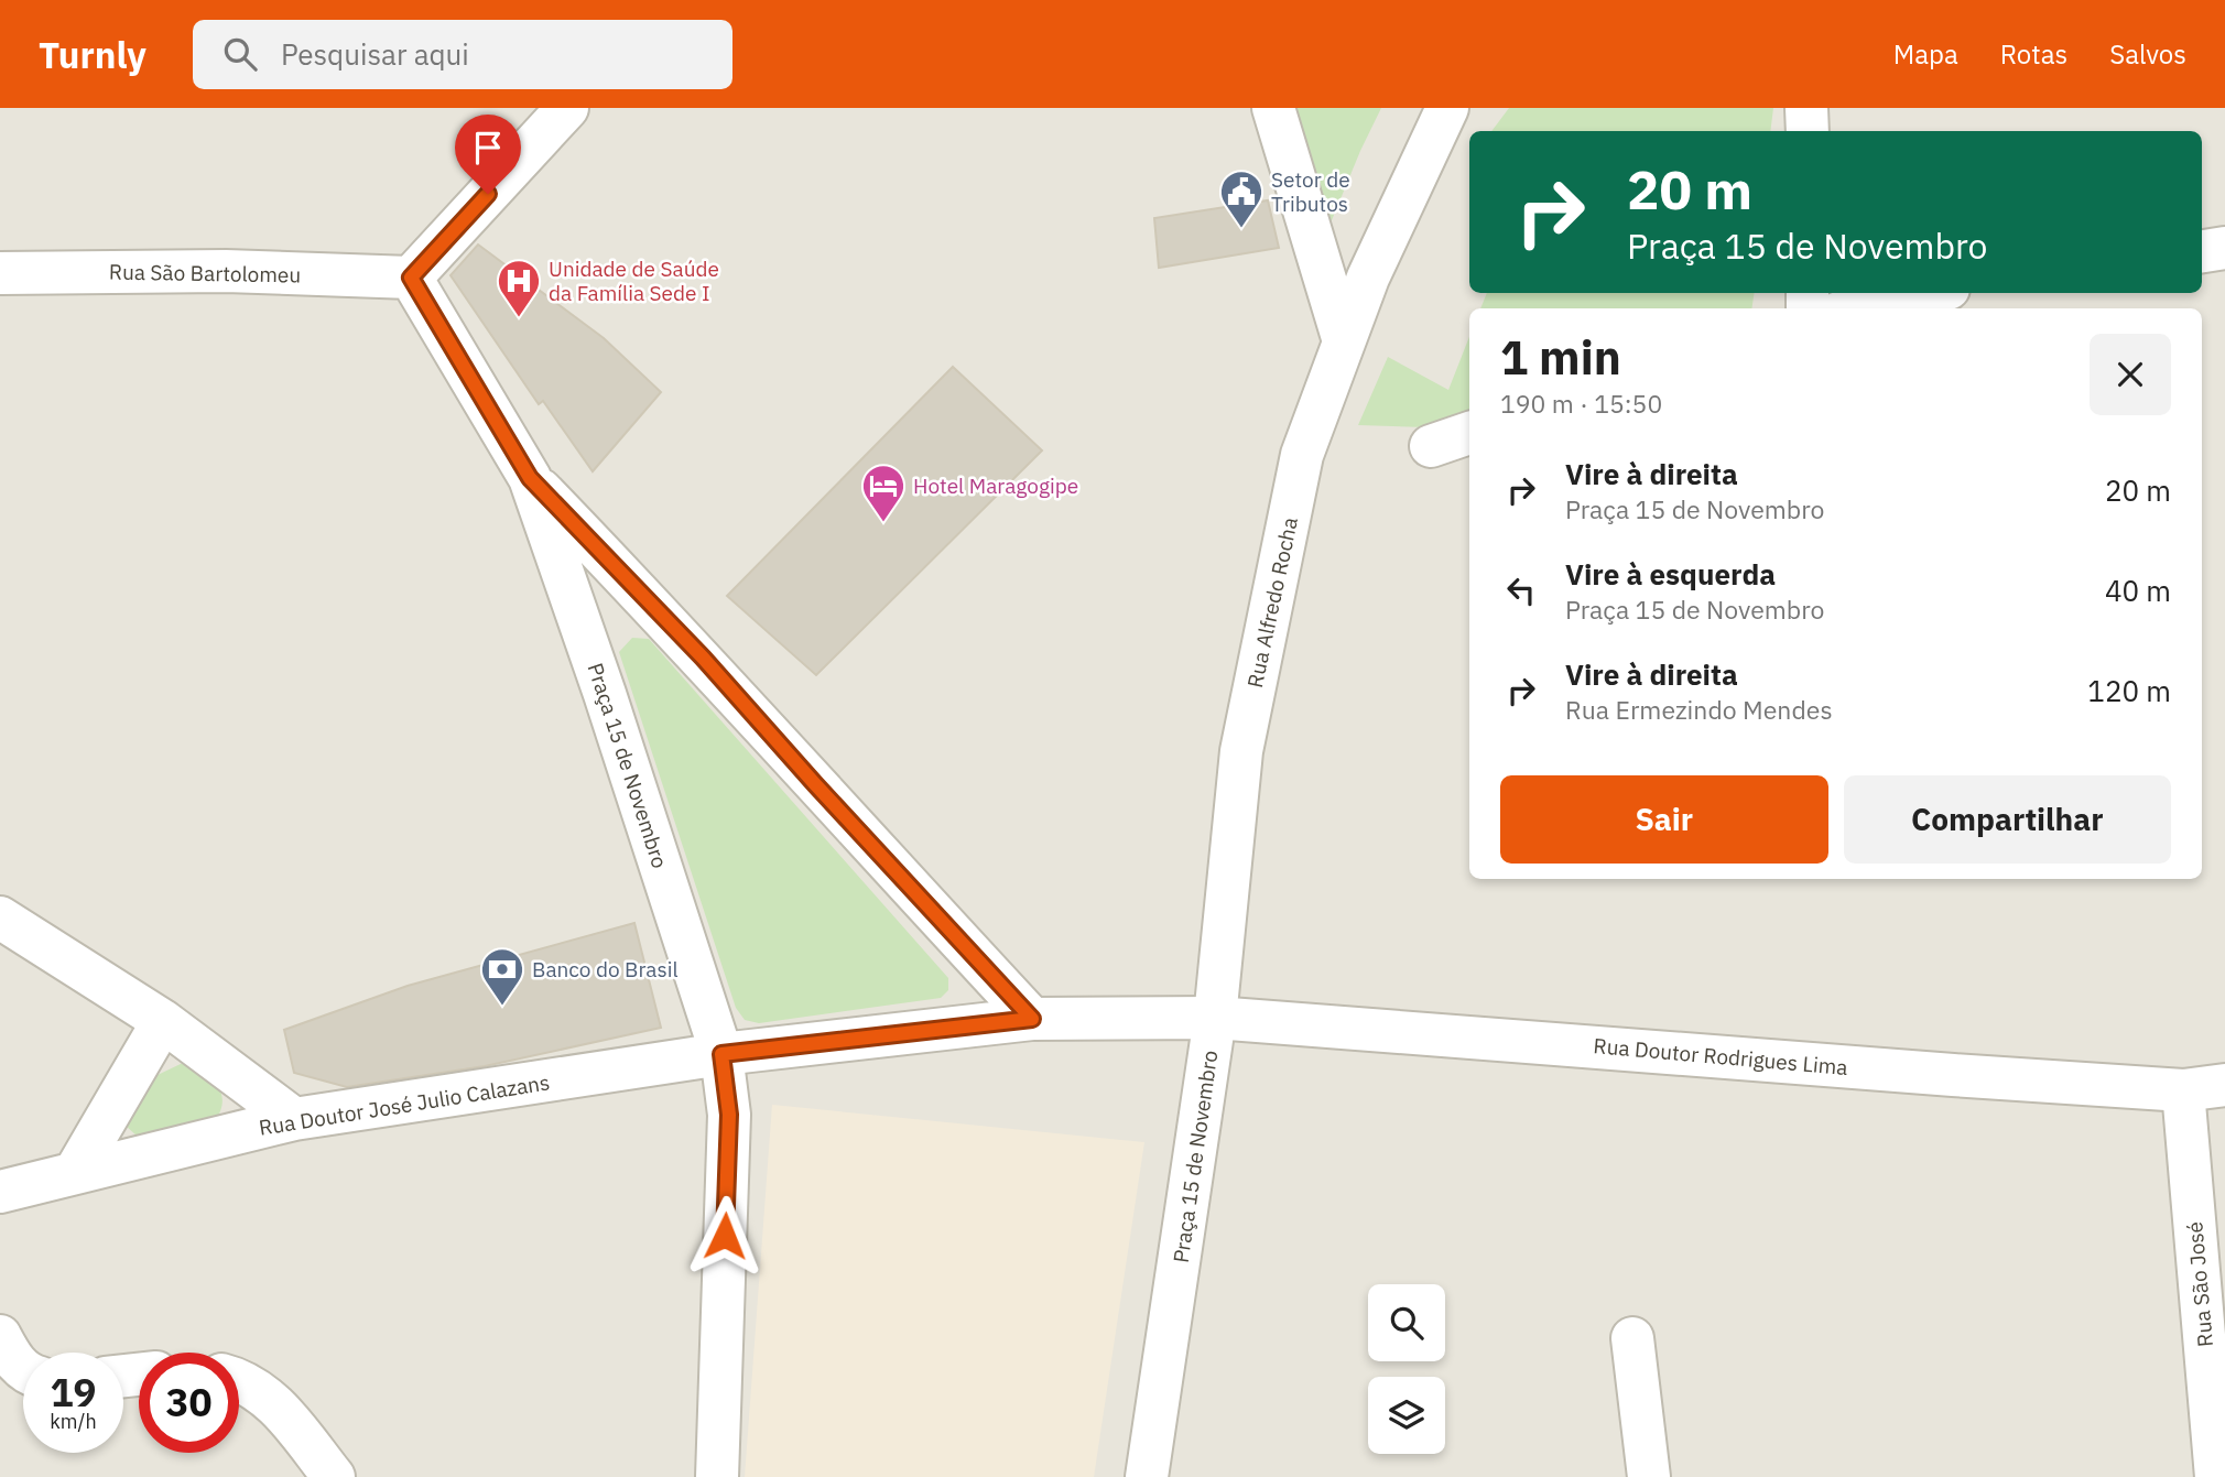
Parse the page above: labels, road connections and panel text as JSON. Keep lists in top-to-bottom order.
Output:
{
  "streets": {
    "street": [
      "Rua São Bartolomeu",
      "Rua Alfredo Rocha",
      "Praça 15 de Novembro",
      "Rua Doutor Rodrigues Lima",
      "Rua Doutor José Julio Calazans",
      "Rua São José"
    ]
  },
  "crossings": [
    ["Rua São Bartolomeu", "Praça 15 de Novembro"],
    ["Rua Alfredo Rocha", "Praça 15 de Novembro"],
    ["Rua Alfredo Rocha", "Rua Doutor Rodrigues Lima"],
    ["Praça 15 de Novembro", "Rua Doutor Rodrigues Lima"],
    ["Praça 15 de Novembro", "Rua Doutor José Julio Calazans"],
    ["Rua Doutor Rodrigues Lima", "Rua São José"]
  ],
  "places": {
    "public building": ["Setor de Tributos"],
    "hospital": ["Unidade de Saúde da Família Sede I"],
    "hotel": ["Hotel Maragogipe"],
    "bank": ["Banco do Brasil"]
  },
  "page": {
    "header": "Turnly",
    "search": "Pesquisar aqui",
    "nav": ["Mapa", "Rotas", "Salvos"],
    "turn": ["20 m", "Praça 15 de Novembro"],
    "heading": ["1 min", "190 m · 15:50"],
    "list": [
      {
        "name": "Vire à direita",
        "note": "Praça 15 de Novembro",
        "value": "20 m"
      },
      {
        "name": "Vire à esquerda",
        "note": "Praça 15 de Novembro",
        "value": "40 m"
      },
      {
        "name": "Vire à direita",
        "note": "Rua Ermezindo Mendes",
        "value": "120 m"
      }
    ],
    "buttons": ["Sair", "Compartilhar"],
    "speed": "19 km/h",
    "limit": "30"
  }
}
